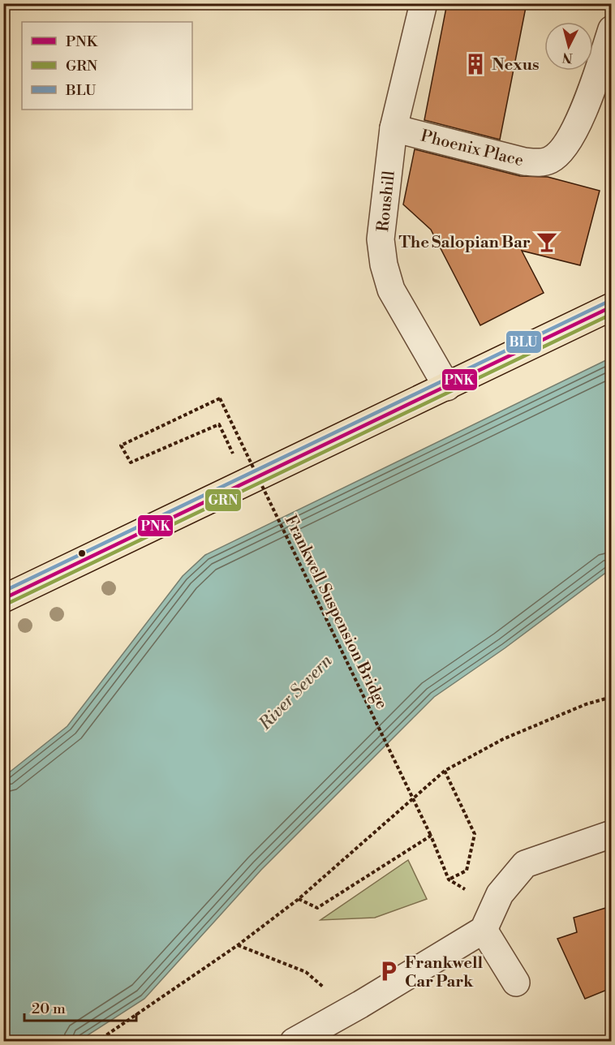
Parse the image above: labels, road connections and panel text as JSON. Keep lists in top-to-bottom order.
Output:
{
  "streets": {
    "street": ["Phoenix Place", "Roushill"],
    "path": ["Frankwell Suspension Bridge"]
  },
  "crossings": [
    ["Phoenix Place", "Roushill"]
  ],
  "water": ["River Severn"],
  "places": {
    "building": ["Nexus"],
    "bar": ["The Salopian Bar"],
    "parking": ["Frankwell Car Park"]
  },
  "lines": ["transit line BLU", "transit line PNK", "transit line GRN"],
  "legend": ["PNK", "GRN", "BLU"],
  "scale_bar": "20 m",
  "north": "bottom"
}
